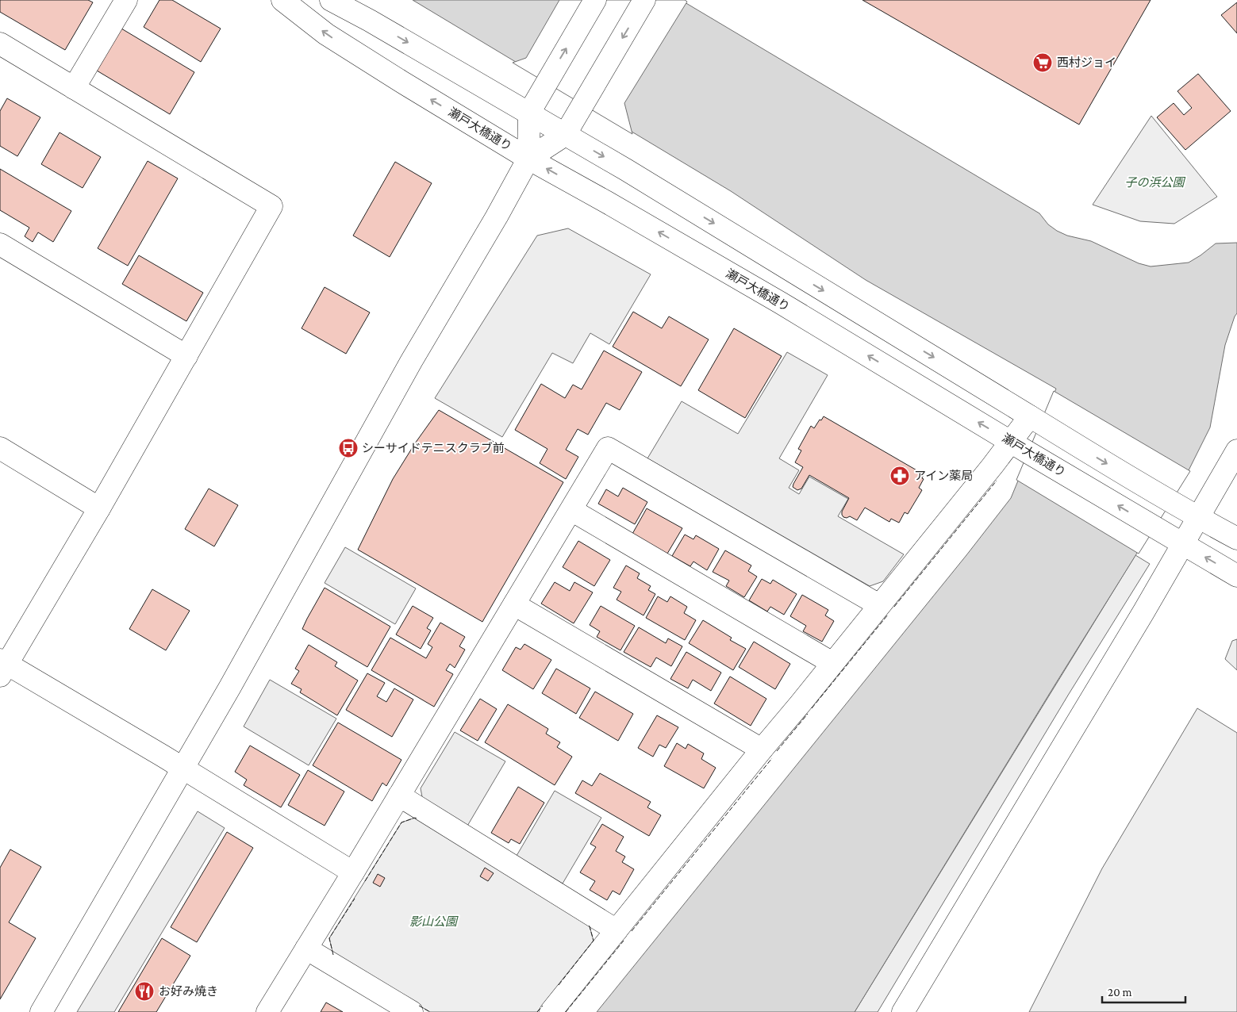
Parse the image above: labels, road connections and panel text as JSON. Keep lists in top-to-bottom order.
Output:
{
  "streets": {
    "street": ["瀬戸大橋通り"]
  },
  "parks": ["子の浜公園", "影山公園"],
  "places": {
    "supermarket": ["西村ジョイ"],
    "bus stop": ["シーサイドテニスクラブ前"],
    "pharmacy": ["アイン薬局"],
    "restaurant": ["お好み焼き"]
  },
  "scale_bar": "20 m"
}
